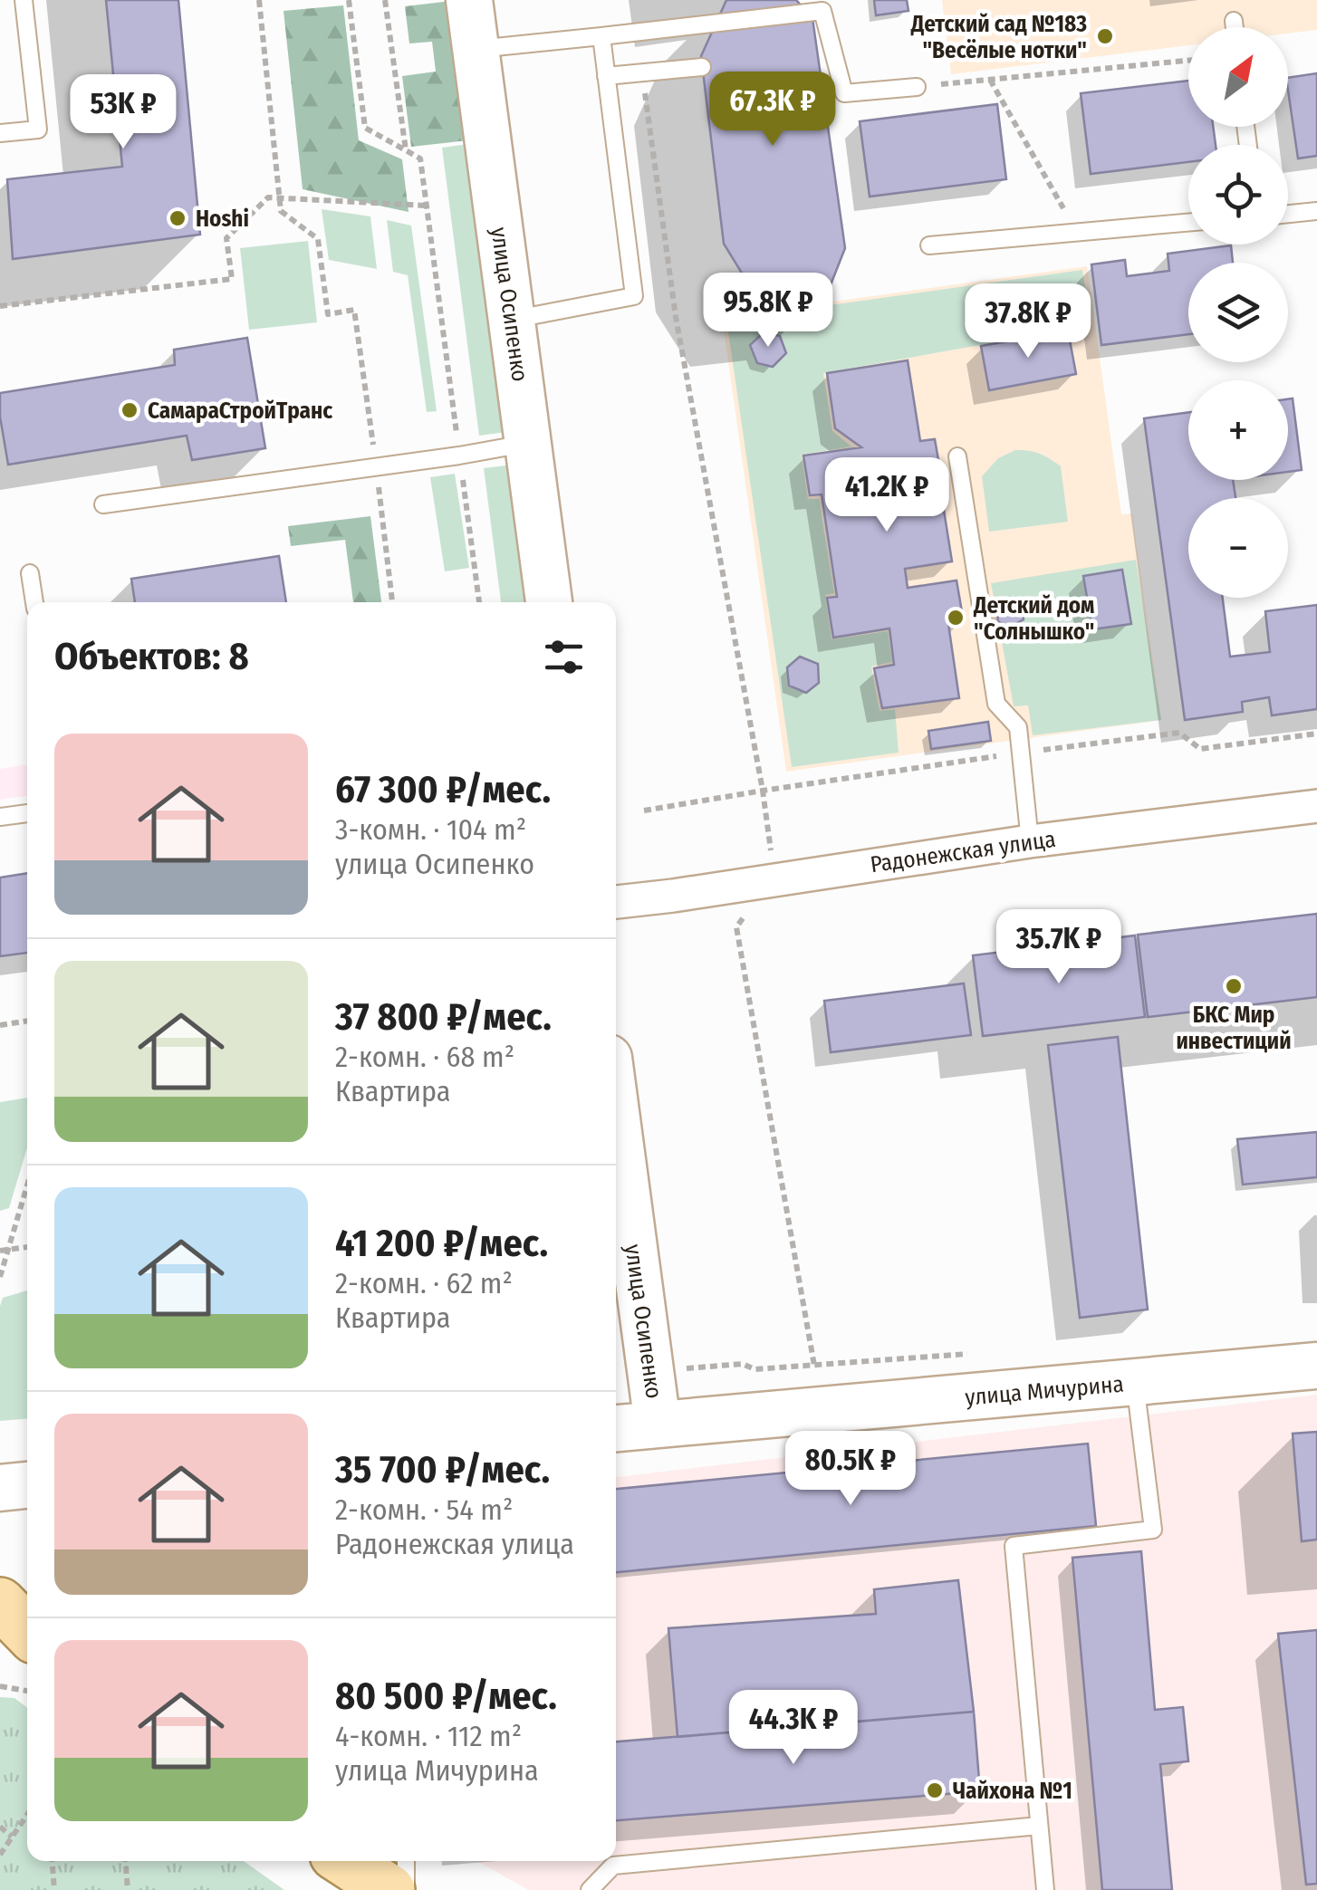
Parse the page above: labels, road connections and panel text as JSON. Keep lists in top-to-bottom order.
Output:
{
  "streets": {
    "main road": ["улица Осипенко", "улица Мичурина"],
    "street": ["Радонежская улица"]
  },
  "crossings": [
    ["улица Осипенко", "улица Мичурина"]
  ],
  "places": [
    "Детский сад №183 \"Весёлые нотки\"",
    "Hoshi",
    "СамараСтройТранс",
    "Детский дом \"Солнышко\"",
    "БКС Мир инвестиций",
    "Чайхона №1"
  ],
  "north": "top right",
  "page": {
    "map_buttons": ["+", "−"],
    "price": [
      "67.3K ₽",
      "53K ₽",
      "95.8K ₽",
      "37.8K ₽",
      "41.2K ₽",
      "35.7K ₽",
      "80.5K ₽",
      "44.3K ₽"
    ],
    "heading": "Объектов: 8",
    "list": [
      {
        "name": "67 300 ₽/мес.",
        "note": "3-комн. · 104 m² · улица Осипенко"
      },
      {
        "name": "37 800 ₽/мес.",
        "note": "2-комн. · 68 m² · Квартира"
      },
      {
        "name": "41 200 ₽/мес.",
        "note": "2-комн. · 62 m² · Квартира"
      },
      {
        "name": "35 700 ₽/мес.",
        "note": "2-комн. · 54 m² · Радонежская улица"
      },
      {
        "name": "80 500 ₽/мес.",
        "note": "4-комн. · 112 m² · улица Мичурина"
      }
    ]
  }
}
